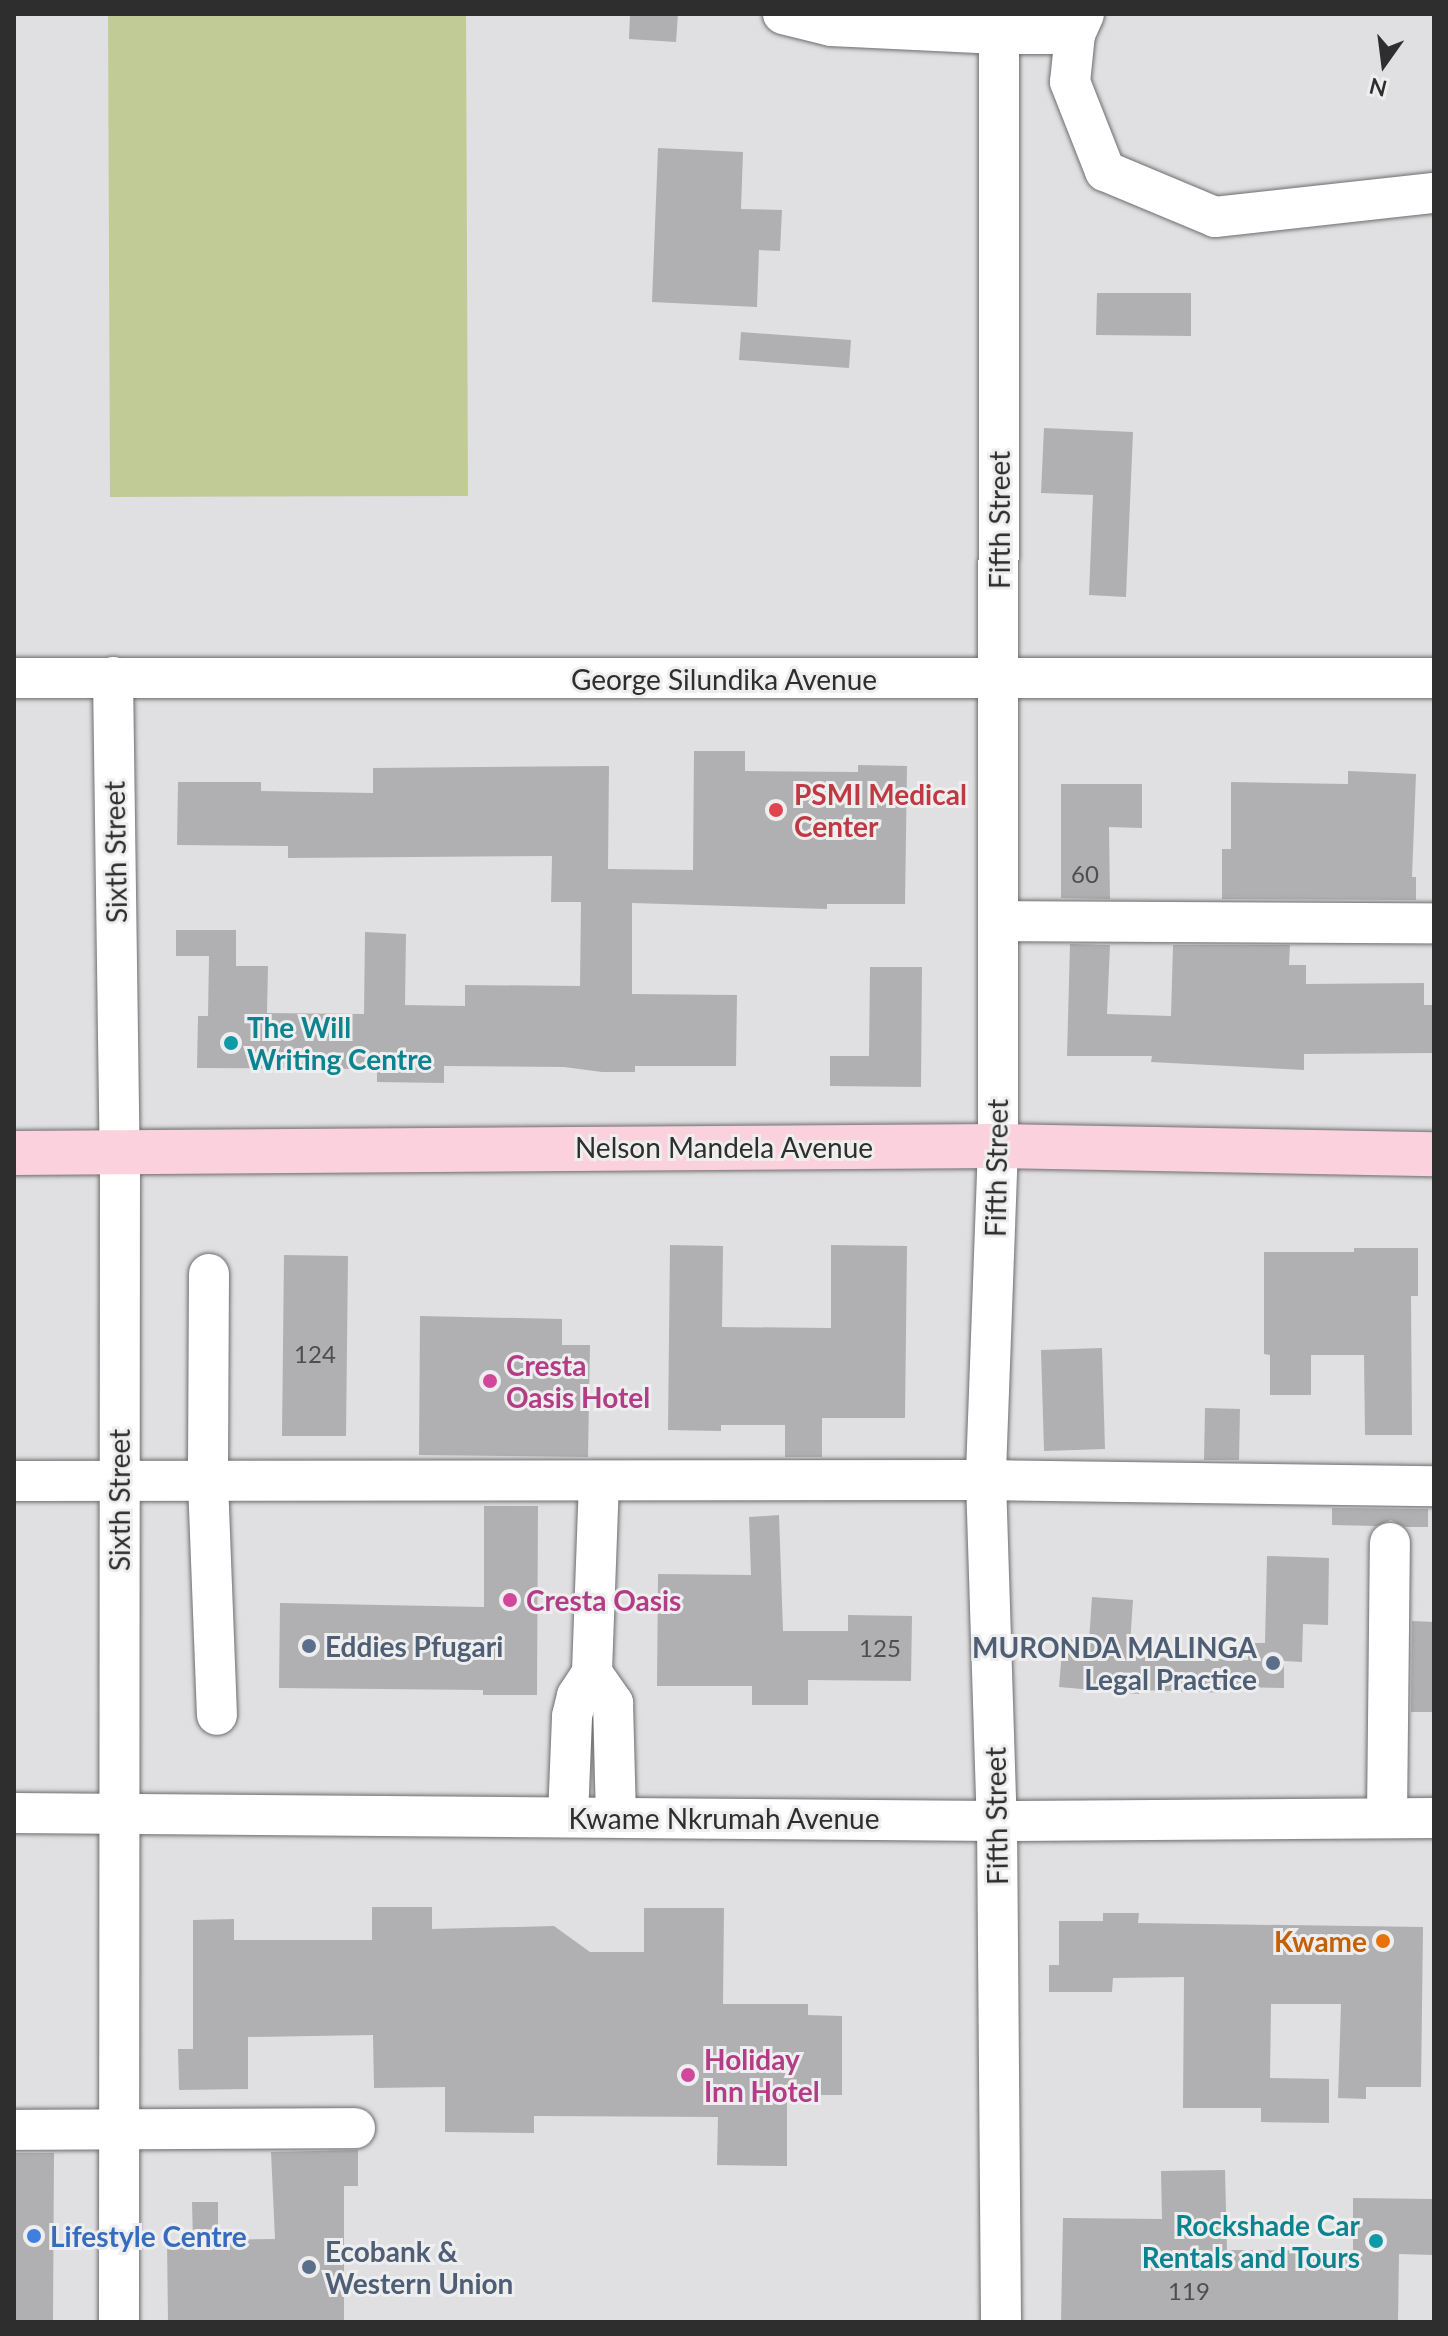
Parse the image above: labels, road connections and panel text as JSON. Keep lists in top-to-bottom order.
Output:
{
  "streets": {
    "main road": ["Nelson Mandela Avenue"],
    "street": [
      "Fifth Street",
      "George Silundika Avenue",
      "Sixth Street",
      "Kwame Nkrumah Avenue"
    ]
  },
  "crossings": [
    ["Fifth Street", "George Silundika Avenue"],
    ["Fifth Street", "Nelson Mandela Avenue"],
    ["Fifth Street", "Kwame Nkrumah Avenue"],
    ["George Silundika Avenue", "Sixth Street"],
    ["Sixth Street", "Nelson Mandela Avenue"],
    ["Sixth Street", "Kwame Nkrumah Avenue"]
  ],
  "places": [
    "PSMI Medical Center",
    "The Will Writing Centre",
    "Cresta Oasis Hotel",
    "Cresta Oasis",
    "Eddies Pfugari",
    "MURONDA MALINGA Legal Practice",
    "Kwame",
    "Holiday Inn Hotel",
    "Lifestyle Centre",
    "Rockshade Car Rentals and Tours",
    "Ecobank & Western Union"
  ],
  "house_numbers": [
    "60",
    "124",
    "125",
    "119"
  ],
  "north": "bottom"
}
